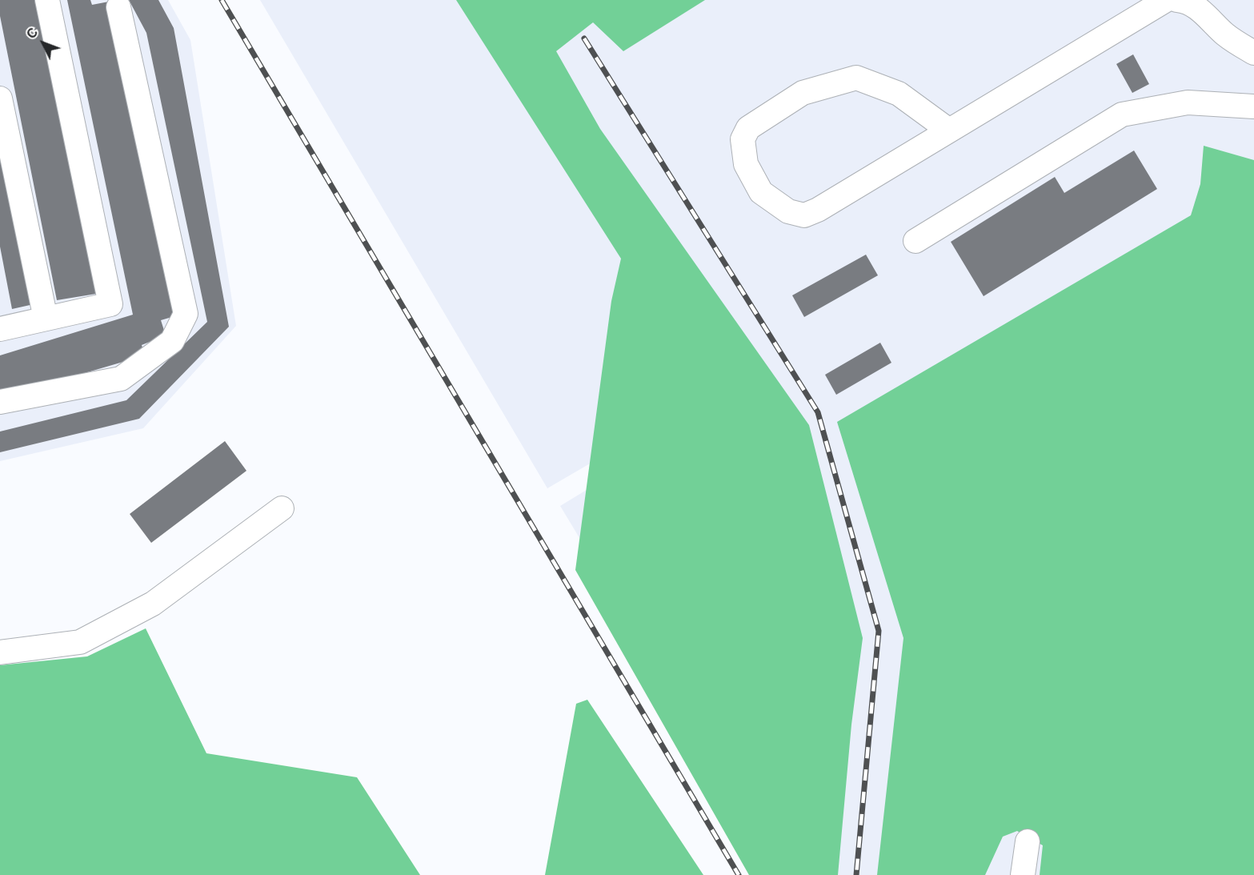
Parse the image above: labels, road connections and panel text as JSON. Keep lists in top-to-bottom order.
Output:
{
  "north": "top left"
}
